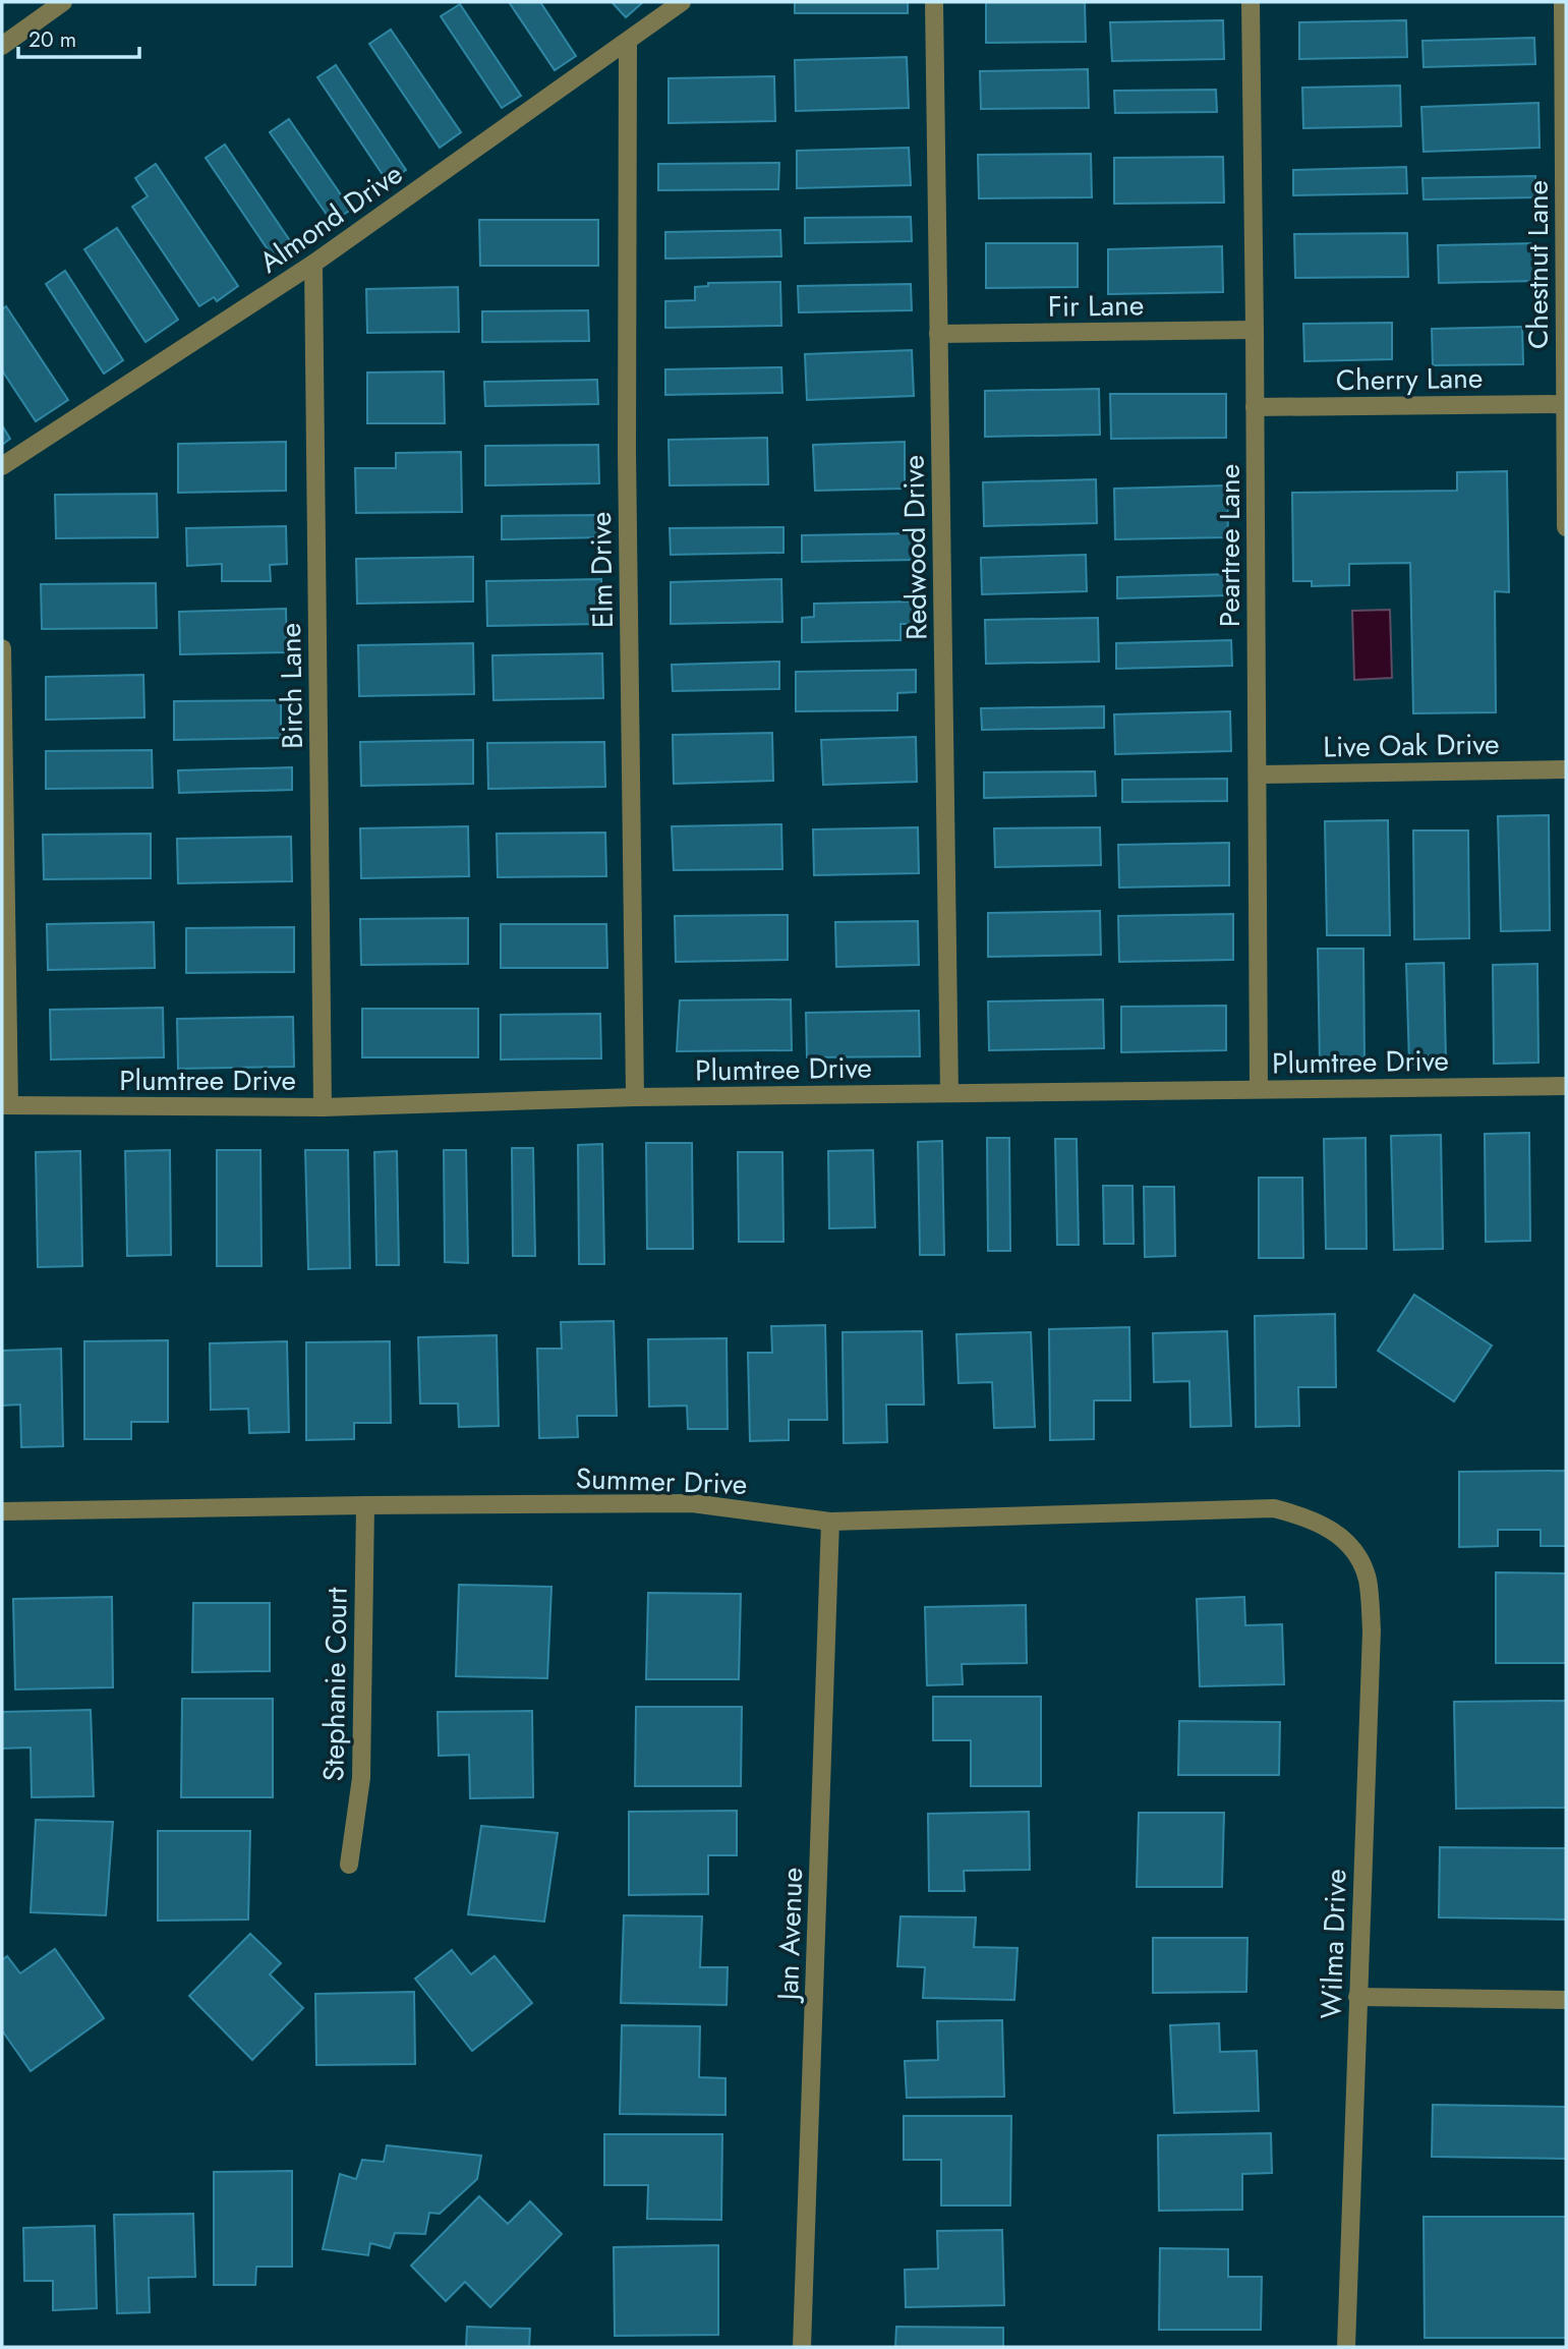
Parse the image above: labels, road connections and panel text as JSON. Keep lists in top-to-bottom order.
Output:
{
  "streets": {
    "street": [
      "Almond Drive",
      "Chestnut Lane",
      "Fir Lane",
      "Cherry Lane",
      "Peartree Lane",
      "Redwood Drive",
      "Elm Drive",
      "Birch Lane",
      "Live Oak Drive",
      "Plumtree Drive",
      "Summer Drive",
      "Stephanie Court",
      "Jan Avenue",
      "Wilma Drive"
    ]
  },
  "crossings": [
    ["Almond Drive", "Elm Drive"],
    ["Almond Drive", "Birch Lane"],
    ["Chestnut Lane", "Cherry Lane"],
    ["Fir Lane", "Peartree Lane"],
    ["Fir Lane", "Redwood Drive"],
    ["Cherry Lane", "Peartree Lane"],
    ["Peartree Lane", "Live Oak Drive"],
    ["Peartree Lane", "Plumtree Drive"],
    ["Redwood Drive", "Plumtree Drive"],
    ["Elm Drive", "Plumtree Drive"],
    ["Birch Lane", "Plumtree Drive"],
    ["Summer Drive", "Stephanie Court"],
    ["Summer Drive", "Jan Avenue"],
    ["Summer Drive", "Wilma Drive"]
  ],
  "scale_bar": "20 m"
}
